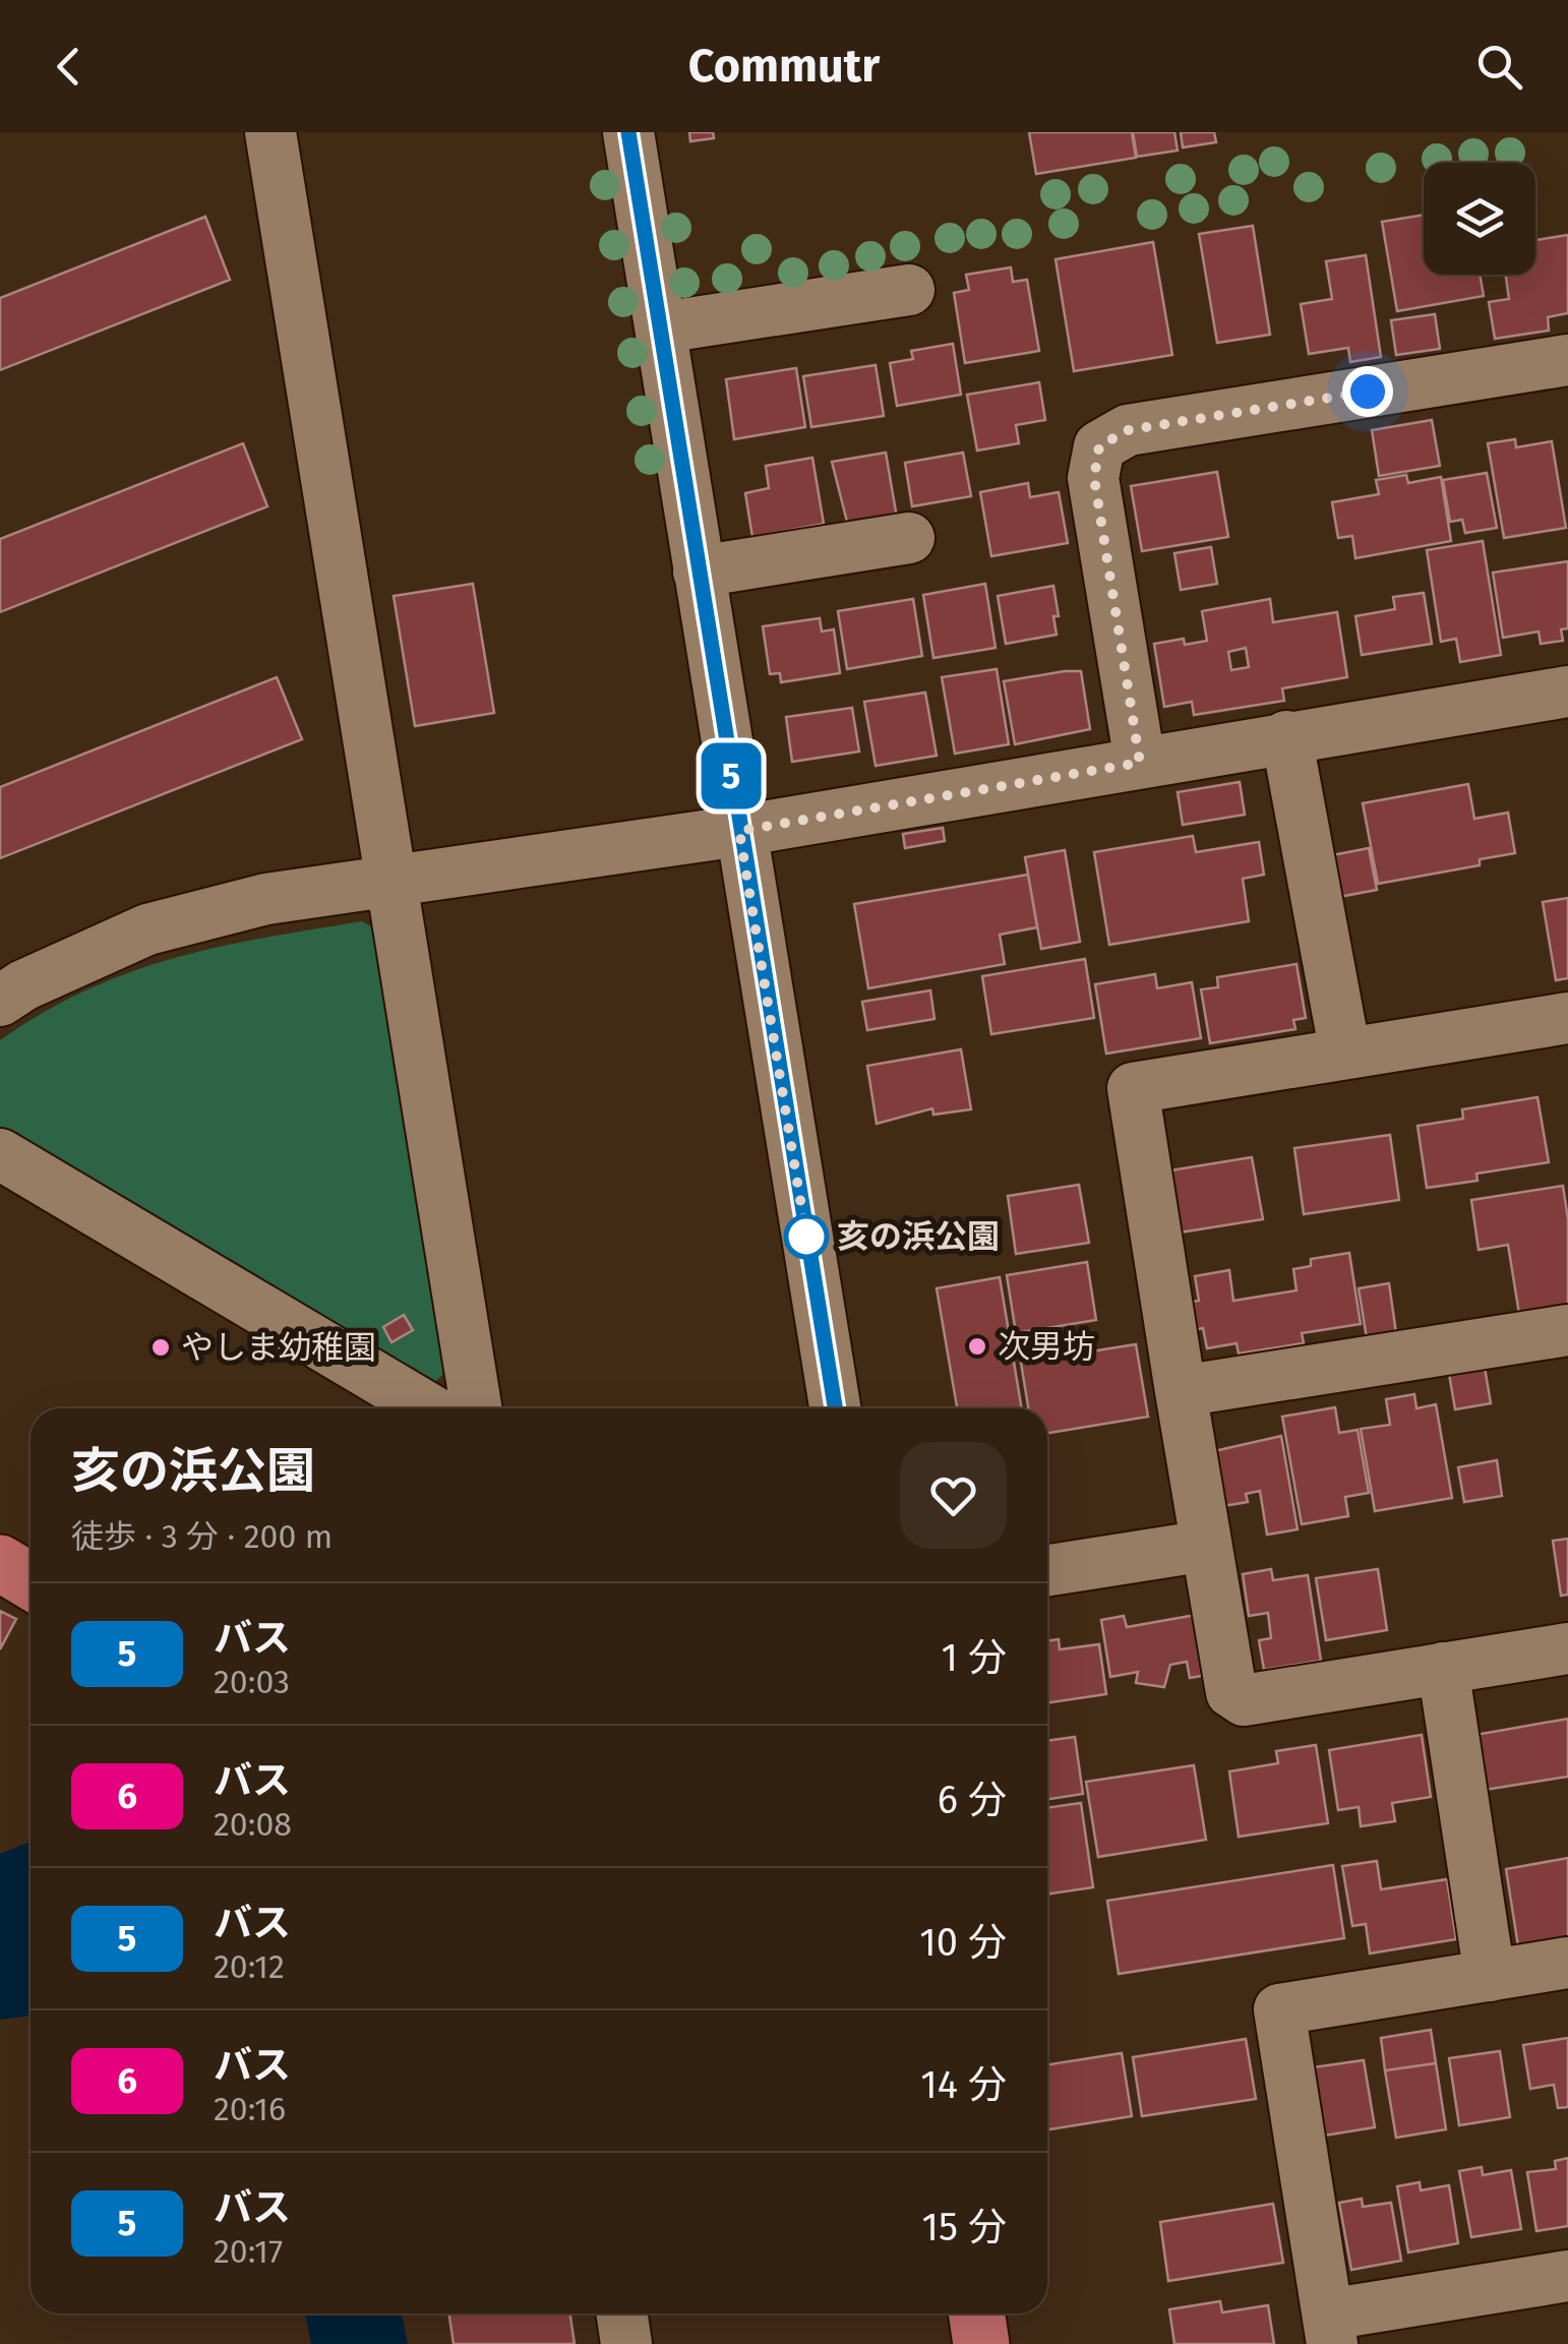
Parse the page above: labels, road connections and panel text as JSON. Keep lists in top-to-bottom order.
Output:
{
  "places": ["亥の浜公園", "次男坊", "やしま幼稚園"],
  "lines": ["bus line 5"],
  "page": {
    "header": "Commutr",
    "on_map": "5",
    "heading": ["亥の浜公園", "徒歩 · 3 分 · 200 m"],
    "list": [
      {
        "mark": "5",
        "name": "バス",
        "note": "20:03",
        "value": "1 分"
      },
      {
        "mark": "6",
        "name": "バス",
        "note": "20:08",
        "value": "6 分"
      },
      {
        "mark": "5",
        "name": "バス",
        "note": "20:12",
        "value": "10 分"
      },
      {
        "mark": "6",
        "name": "バス",
        "note": "20:16",
        "value": "14 分"
      },
      {
        "mark": "5",
        "name": "バス",
        "note": "20:17",
        "value": "15 分"
      }
    ]
  }
}
